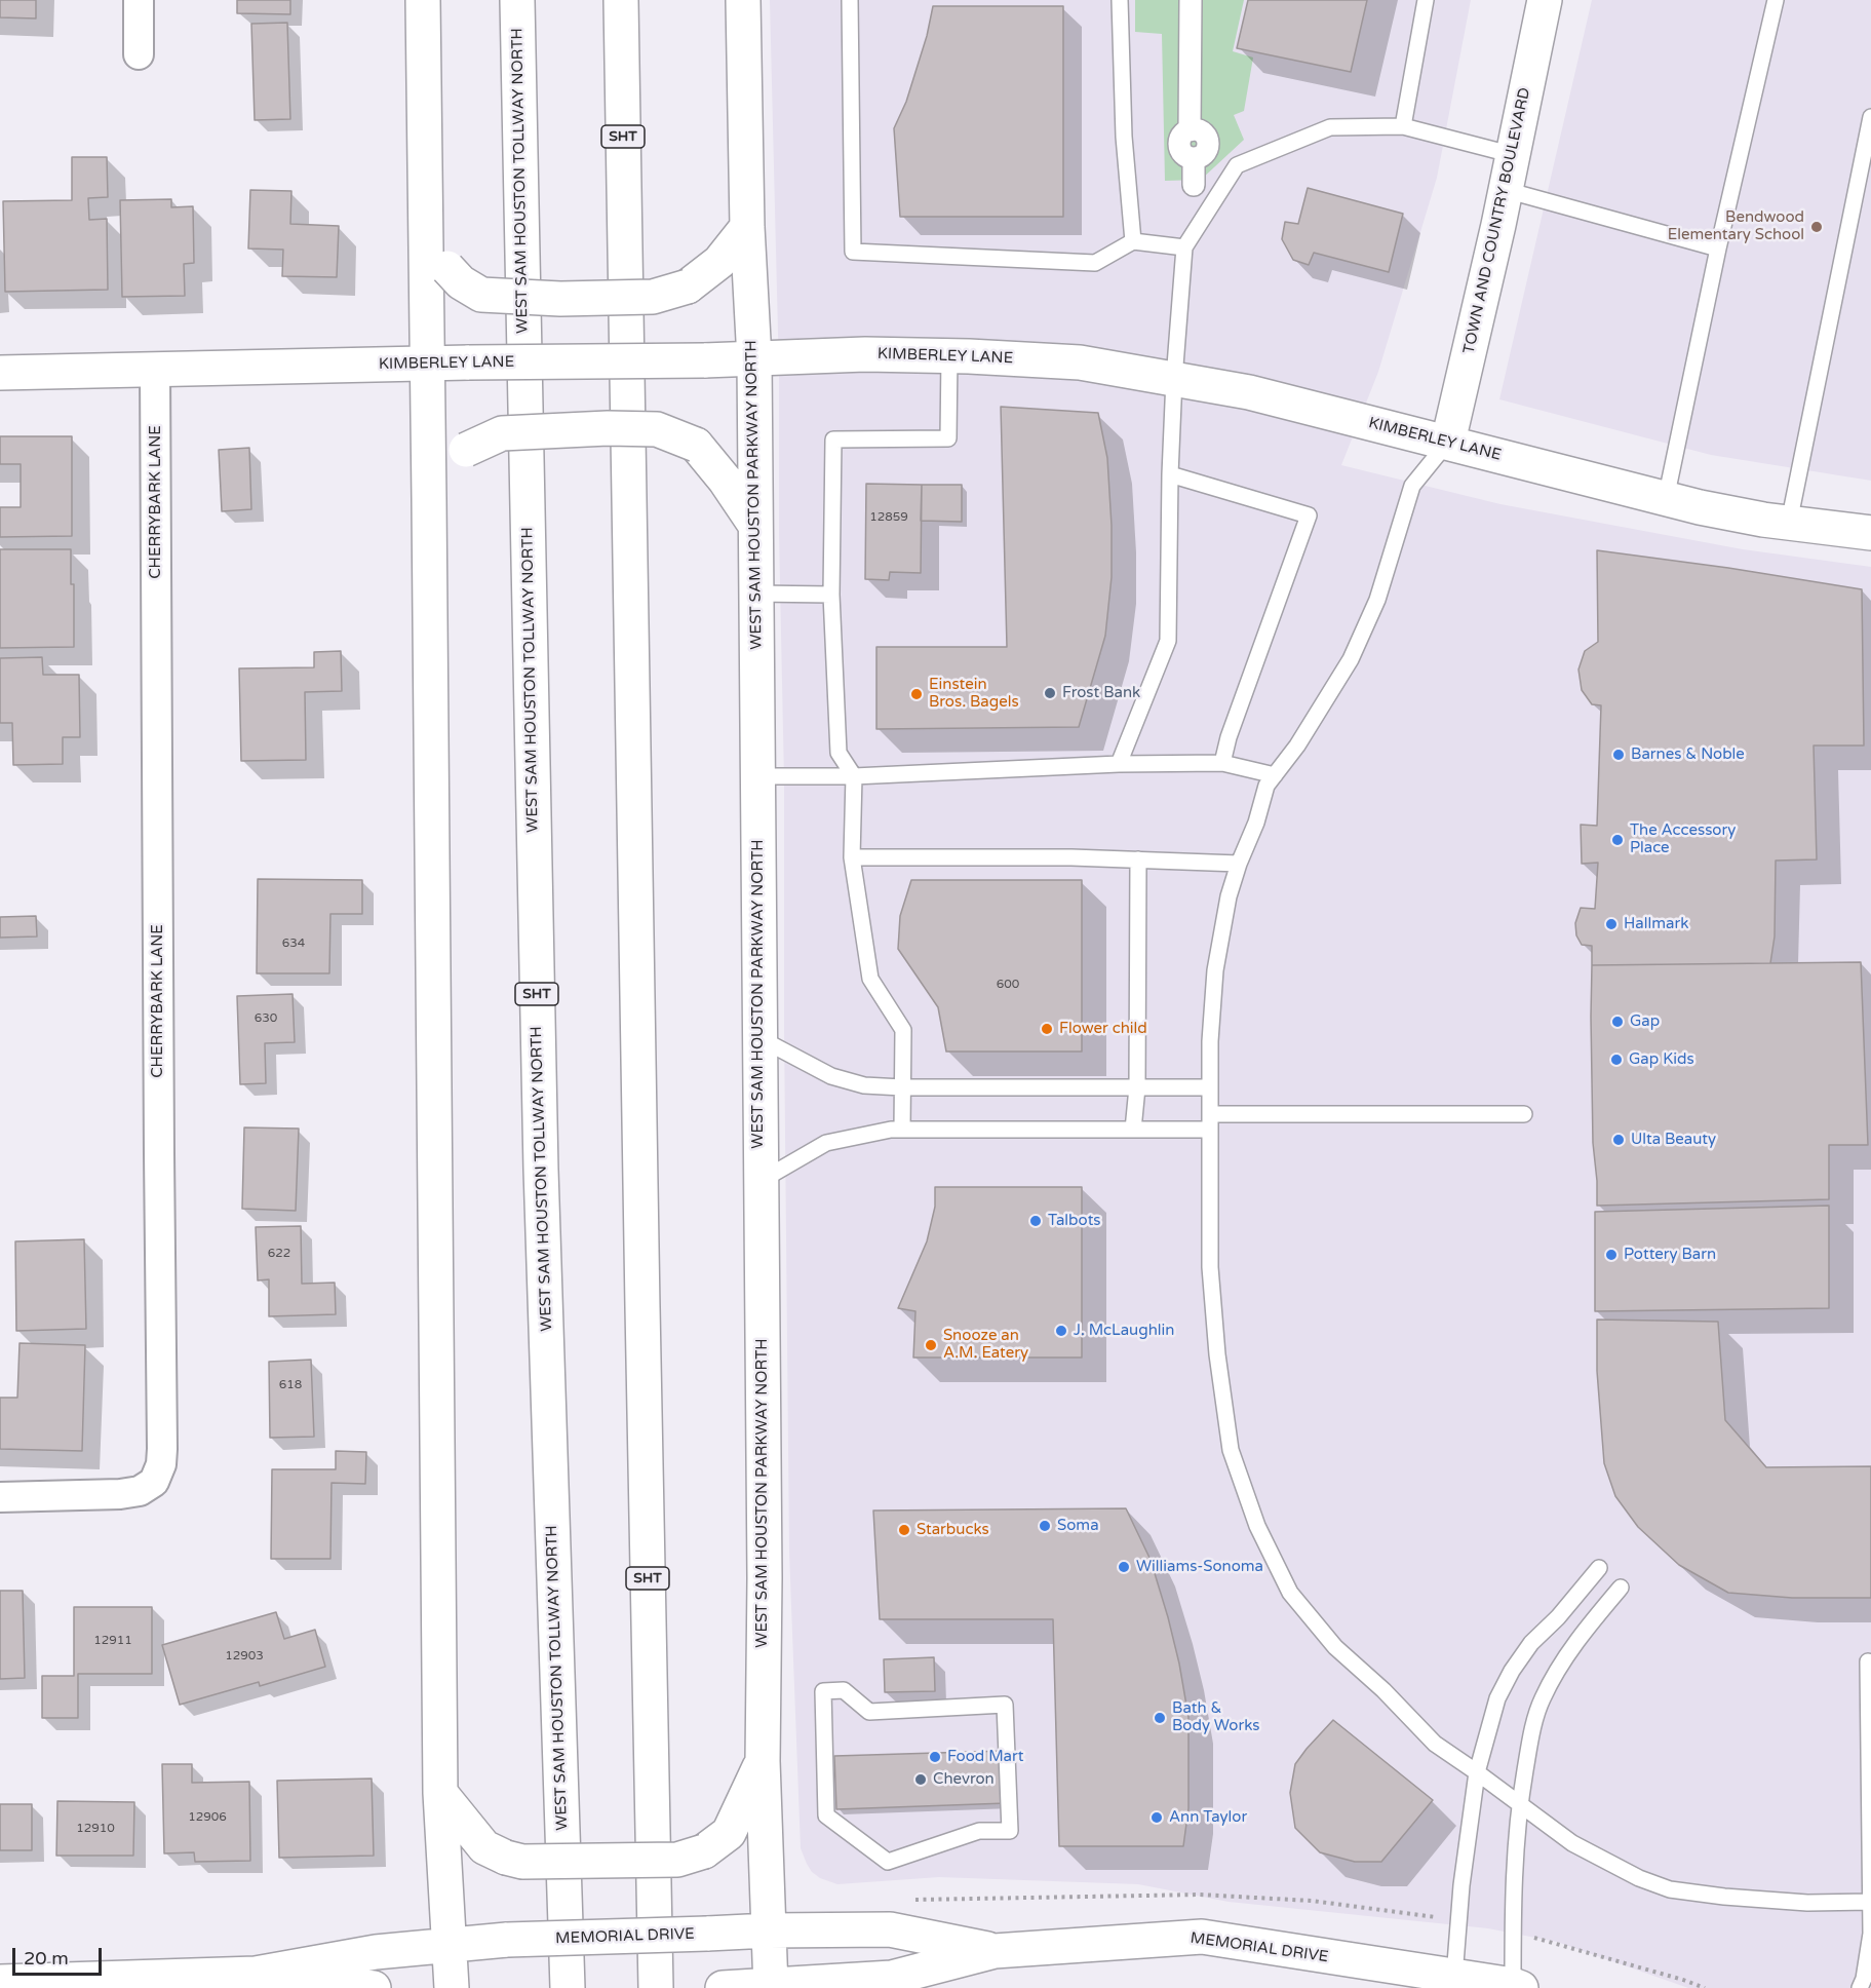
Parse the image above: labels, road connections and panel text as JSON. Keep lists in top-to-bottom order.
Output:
{
  "streets": {
    "main road": [
      "SHT",
      "WEST SAM HOUSTON TOLLWAY NORTH",
      "TOWN AND COUNTRY BOULEVARD",
      "KIMBERLEY LANE",
      "WEST SAM HOUSTON PARKWAY NORTH",
      "MEMORIAL DRIVE"
    ],
    "street": ["CHERRYBARK LANE"]
  },
  "crossings": [
    ["TOWN AND COUNTRY BOULEVARD", "KIMBERLEY LANE"],
    ["KIMBERLEY LANE", "WEST SAM HOUSTON PARKWAY NORTH"],
    ["KIMBERLEY LANE", "CHERRYBARK LANE"],
    ["WEST SAM HOUSTON PARKWAY NORTH", "MEMORIAL DRIVE"]
  ],
  "places": [
    "Bendwood Elementary School",
    "Frost Bank",
    "Einstein Bros. Bagels",
    "Barnes & Noble",
    "The Accessory Place",
    "Hallmark",
    "Gap",
    "Flower child",
    "Gap Kids",
    "Ulta Beauty",
    "Talbots",
    "Pottery Barn",
    "J. McLaughlin",
    "Snooze an A.M. Eatery",
    "Soma",
    "Starbucks",
    "Williams-Sonoma",
    "Bath & Body Works",
    "Food Mart",
    "Chevron",
    "Ann Taylor"
  ],
  "house_numbers": [
    "12859",
    "634",
    "600",
    "630",
    "622",
    "618",
    "12911",
    "12903",
    "12906",
    "12910"
  ],
  "scale_bar": "20 m"
}
